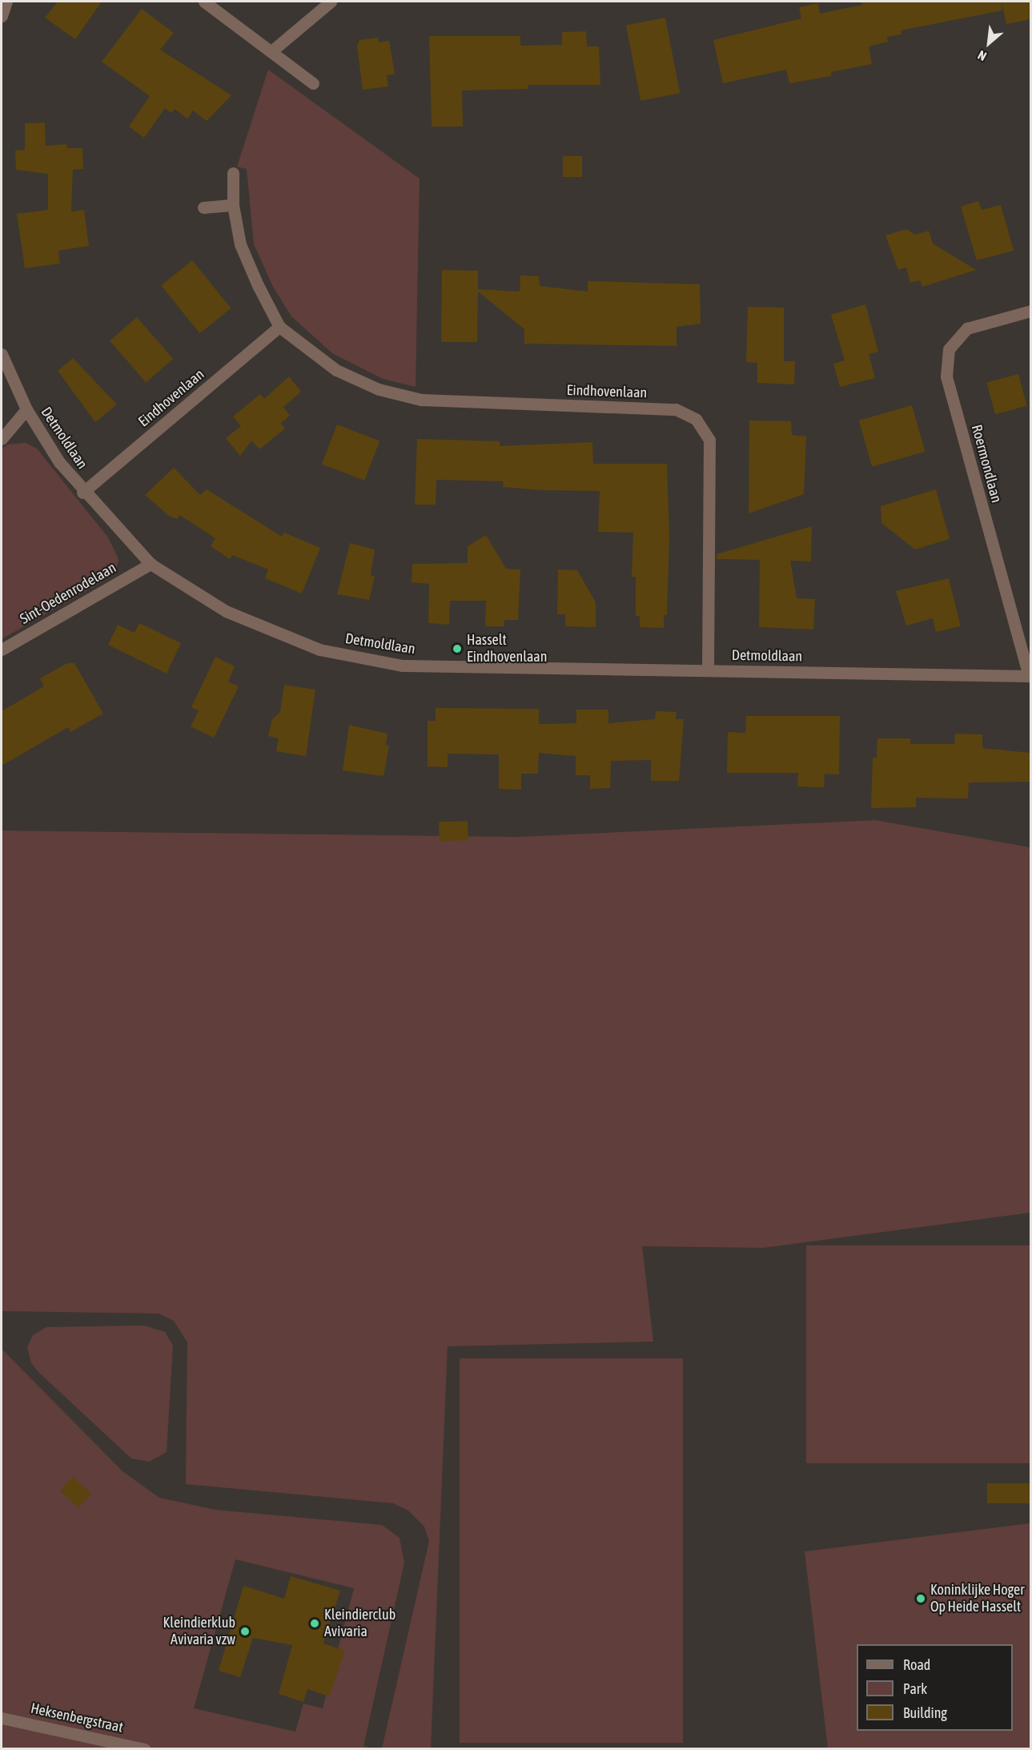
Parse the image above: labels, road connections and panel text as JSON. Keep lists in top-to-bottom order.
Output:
{
  "streets": {
    "street": [
      "Eindhovenlaan",
      "Detmoldlaan",
      "Roermondlaan",
      "Sint-Oedenrodelaan",
      "Heksenbergstraat"
    ]
  },
  "crossings": [
    ["Eindhovenlaan", "Detmoldlaan"],
    ["Detmoldlaan", "Roermondlaan"],
    ["Detmoldlaan", "Sint-Oedenrodelaan"]
  ],
  "places": [
    "Hasselt Eindhovenlaan",
    "Koninklijke Hoger Op Heide Hasselt",
    "Kleindierclub Avivaria",
    "Kleindierklub Avivaria vzw"
  ],
  "legend": ["Road", "Park", "Building"],
  "north": "bottom left"
}
